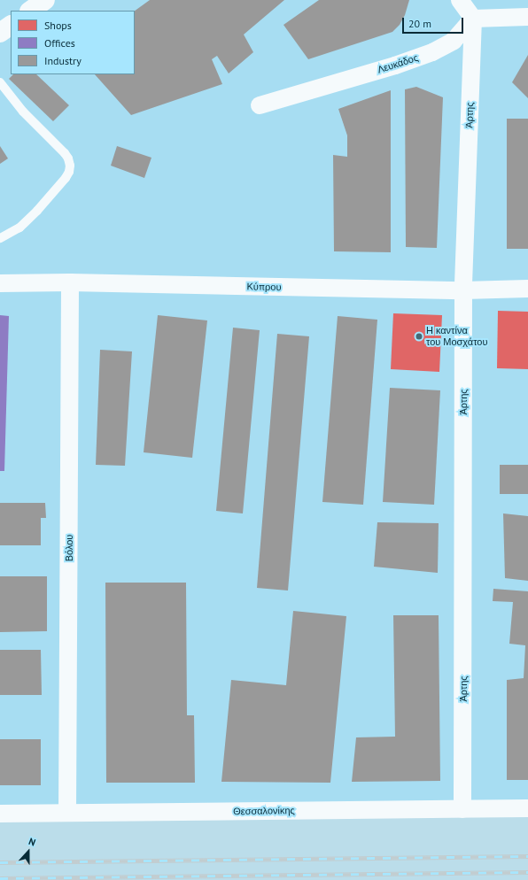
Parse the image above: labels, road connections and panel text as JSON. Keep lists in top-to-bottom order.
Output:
{
  "streets": {
    "street": [
      "Λευκάδος",
      "Άρτης",
      "Κύπρου",
      "Βόλου",
      "Θεσσαλονίκης"
    ]
  },
  "crossings": [
    ["Λευκάδος", "Άρτης"],
    ["Άρτης", "Κύπρου"],
    ["Άρτης", "Θεσσαλονίκης"],
    ["Κύπρου", "Βόλου"],
    ["Βόλου", "Θεσσαλονίκης"]
  ],
  "places": ["Η καντίνα του Μοσχάτου"],
  "legend": ["Shops", "Offices", "Industry"],
  "scale_bar": "20 m",
  "north": "top"
}
